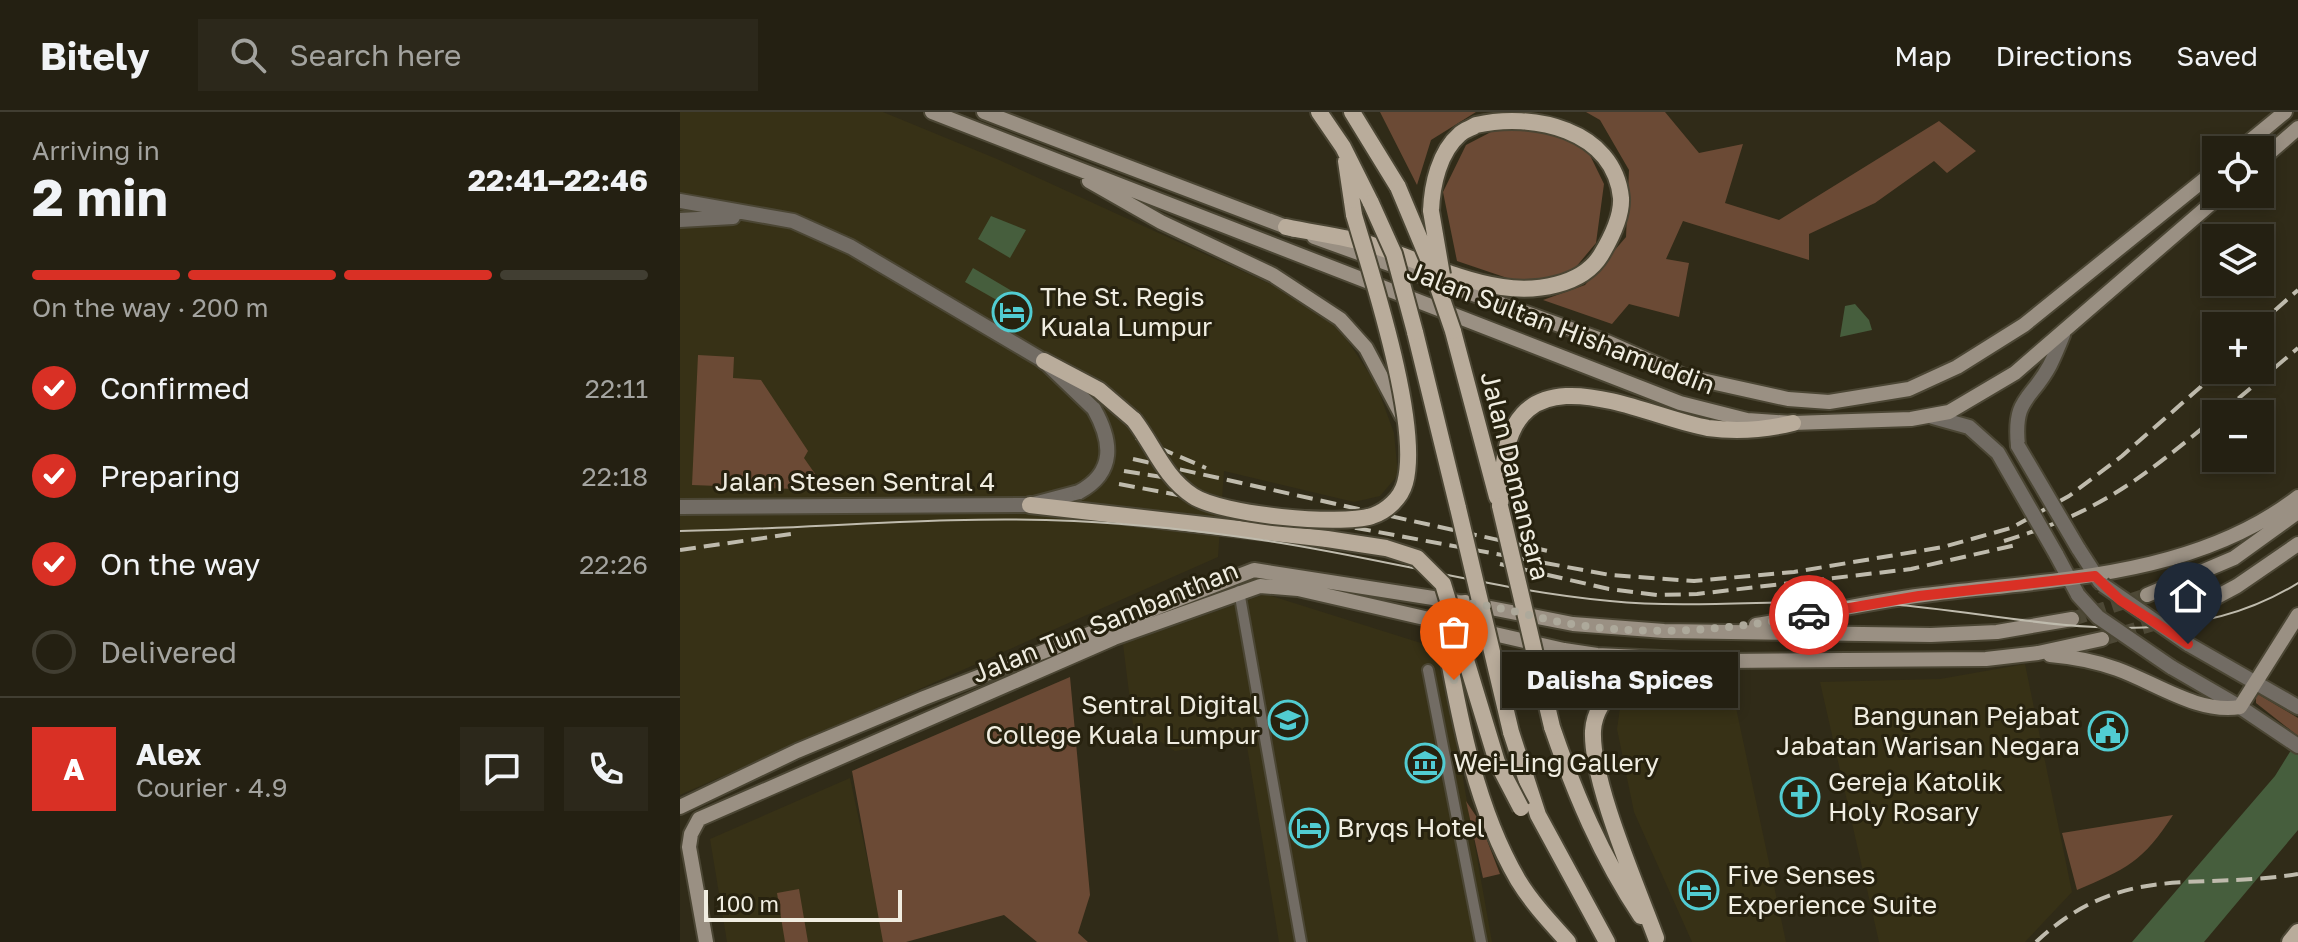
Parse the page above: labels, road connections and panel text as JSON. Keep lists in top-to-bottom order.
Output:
{
  "streets": {
    "main road": ["Jalan Sultan Hishamuddin", "Jalan Damansara", "Jalan Tun Sambanthan"],
    "street": ["Jalan Stesen Sentral 4"]
  },
  "places": {
    "hotel": ["The St. Regis Kuala Lumpur", "Bryqs Hotel", "Five Senses Experience Suite"],
    "other": ["Dalisha Spices"],
    "school or university": ["Sentral Digital College Kuala Lumpur"],
    "public building": ["Bangunan Pejabat Jabatan Warisan Negara"],
    "museum": ["Wei-Ling Gallery"],
    "church": ["Gereja Katolik Holy Rosary"]
  },
  "scale_bar": "100 m",
  "page": {
    "header": "Bitely",
    "search": "Search here",
    "nav": ["Map", "Directions", "Saved"],
    "heading": ["2 min", "Arriving in", "22:41–22:46"],
    "panel": ["Alex", "Courier · 4.9"],
    "map_buttons": ["+", "−"],
    "bar": "On the way · 200 m",
    "list": [
      ["Confirmed", "22:11"],
      ["Preparing", "22:18"],
      ["On the way", "22:26"],
      "Delivered"
    ],
    "bubble": "Dalisha Spices",
    "round": "A",
    "scale": "100 m"
  }
}
